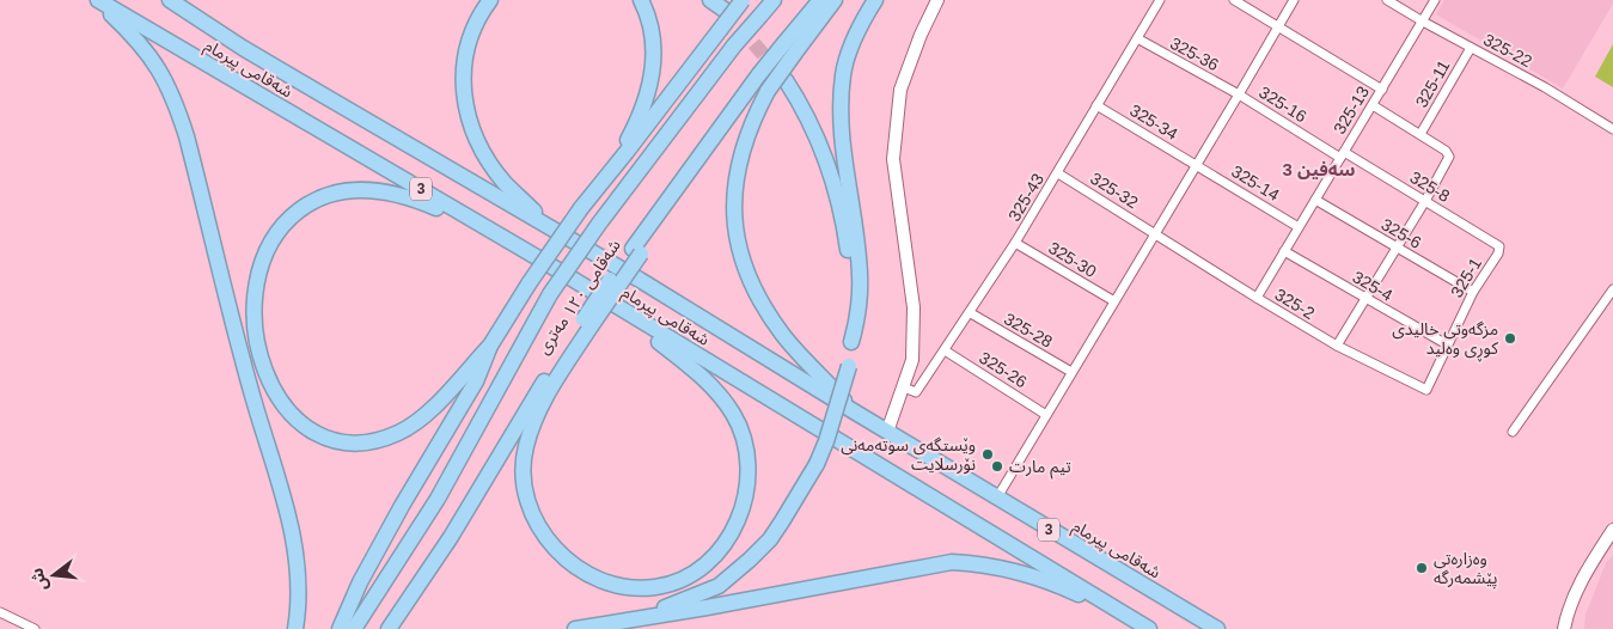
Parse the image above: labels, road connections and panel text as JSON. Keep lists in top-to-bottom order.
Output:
{
  "streets": {
    "highway": ["شەقامی پیرمام", "3", "شەقامی ١٢٠ مەتری"],
    "street": [
      "325-22",
      "325-36",
      "325-11",
      "325-16",
      "325-13",
      "325-34",
      "325-14",
      "325-8",
      "325-32",
      "325-43",
      "325-6",
      "325-30",
      "325-1",
      "325-4",
      "325-2",
      "325-28",
      "325-26"
    ]
  },
  "crossings": [
    ["325-22", "325-11"],
    ["325-22", "325-13"],
    ["325-36", "325-16"],
    ["325-36", "325-43"],
    ["325-16", "325-13"],
    ["325-16", "325-8"],
    ["325-13", "325-14"],
    ["325-13", "325-8"],
    ["325-13", "325-6"],
    ["325-13", "325-4"],
    ["325-13", "325-2"],
    ["325-34", "325-14"],
    ["325-34", "325-43"],
    ["325-8", "325-1"],
    ["325-32", "325-43"],
    ["325-32", "325-2"],
    ["325-43", "325-30"],
    ["325-43", "325-28"],
    ["325-43", "325-26"],
    ["325-6", "325-1"],
    ["325-1", "325-4"],
    ["325-1", "325-2"]
  ],
  "districts": ["سەفین 3"],
  "places": [
    "مزگەوتی خالیدی کوڕی وەلید",
    "وێستگەی سوتەمەنی نۆرسلایت",
    "تيم مارت",
    "وەزارەتی پێشمەرگە"
  ],
  "north": "left"
}
